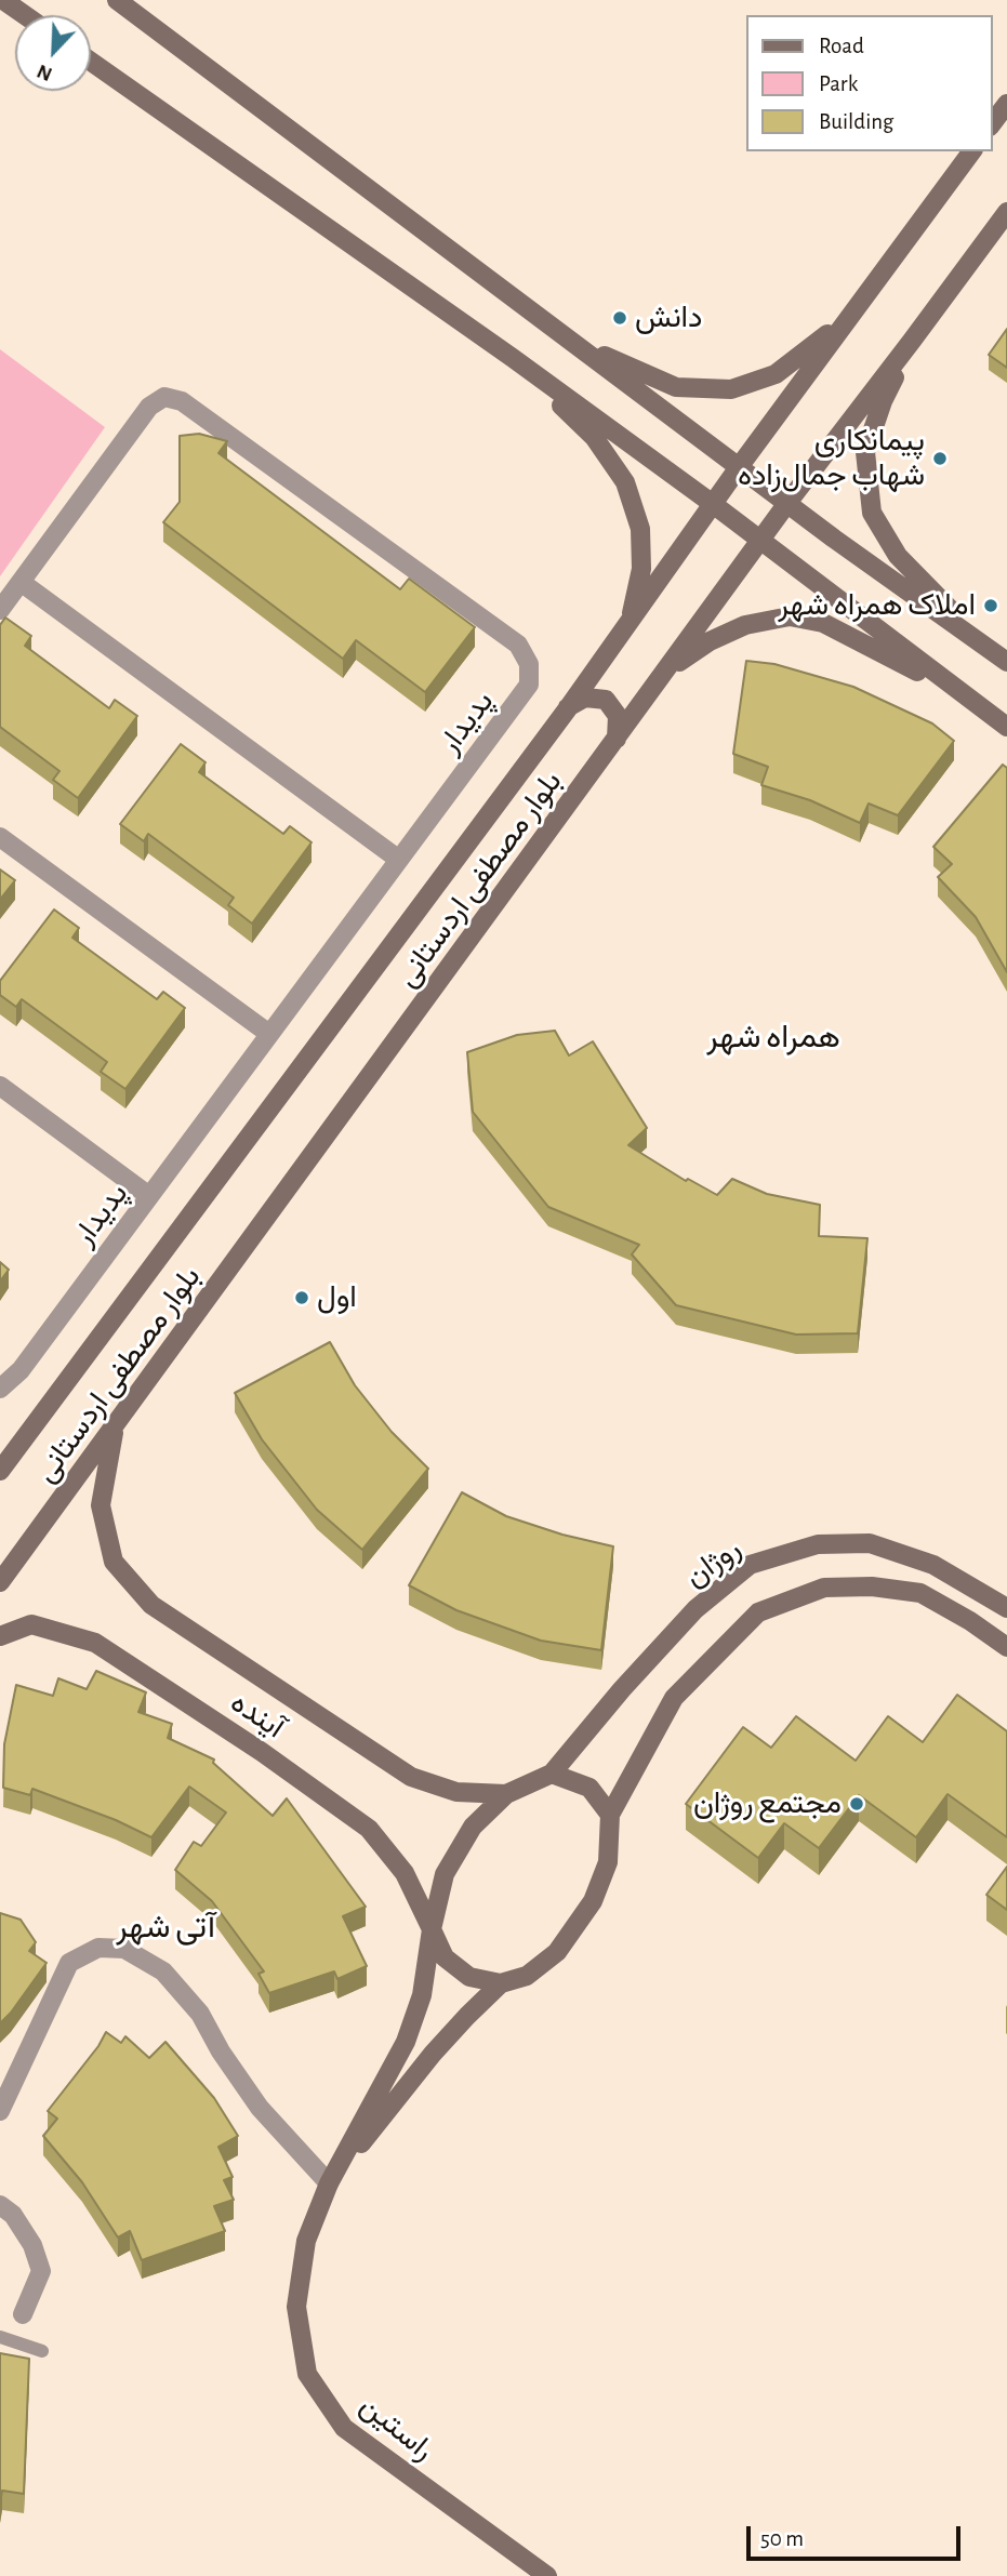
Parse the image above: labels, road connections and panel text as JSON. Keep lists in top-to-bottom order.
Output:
{
  "streets": {
    "street": [
      "پدیدار",
      "بلوار مصطفی اردستانی",
      "روژان",
      "آینده",
      "راستین"
    ]
  },
  "crossings": [
    ["روژان", "آینده"]
  ],
  "districts": ["همراه شهر", "آتی شهر"],
  "places": [
    "دانش",
    "پیمانکاری شهاب جمال‌زاده",
    "املاک همراه شهر",
    "اول",
    "مجتمع روژان"
  ],
  "legend": ["Road", "Park", "Building"],
  "scale_bar": "50 m",
  "north": "bottom left"
}
